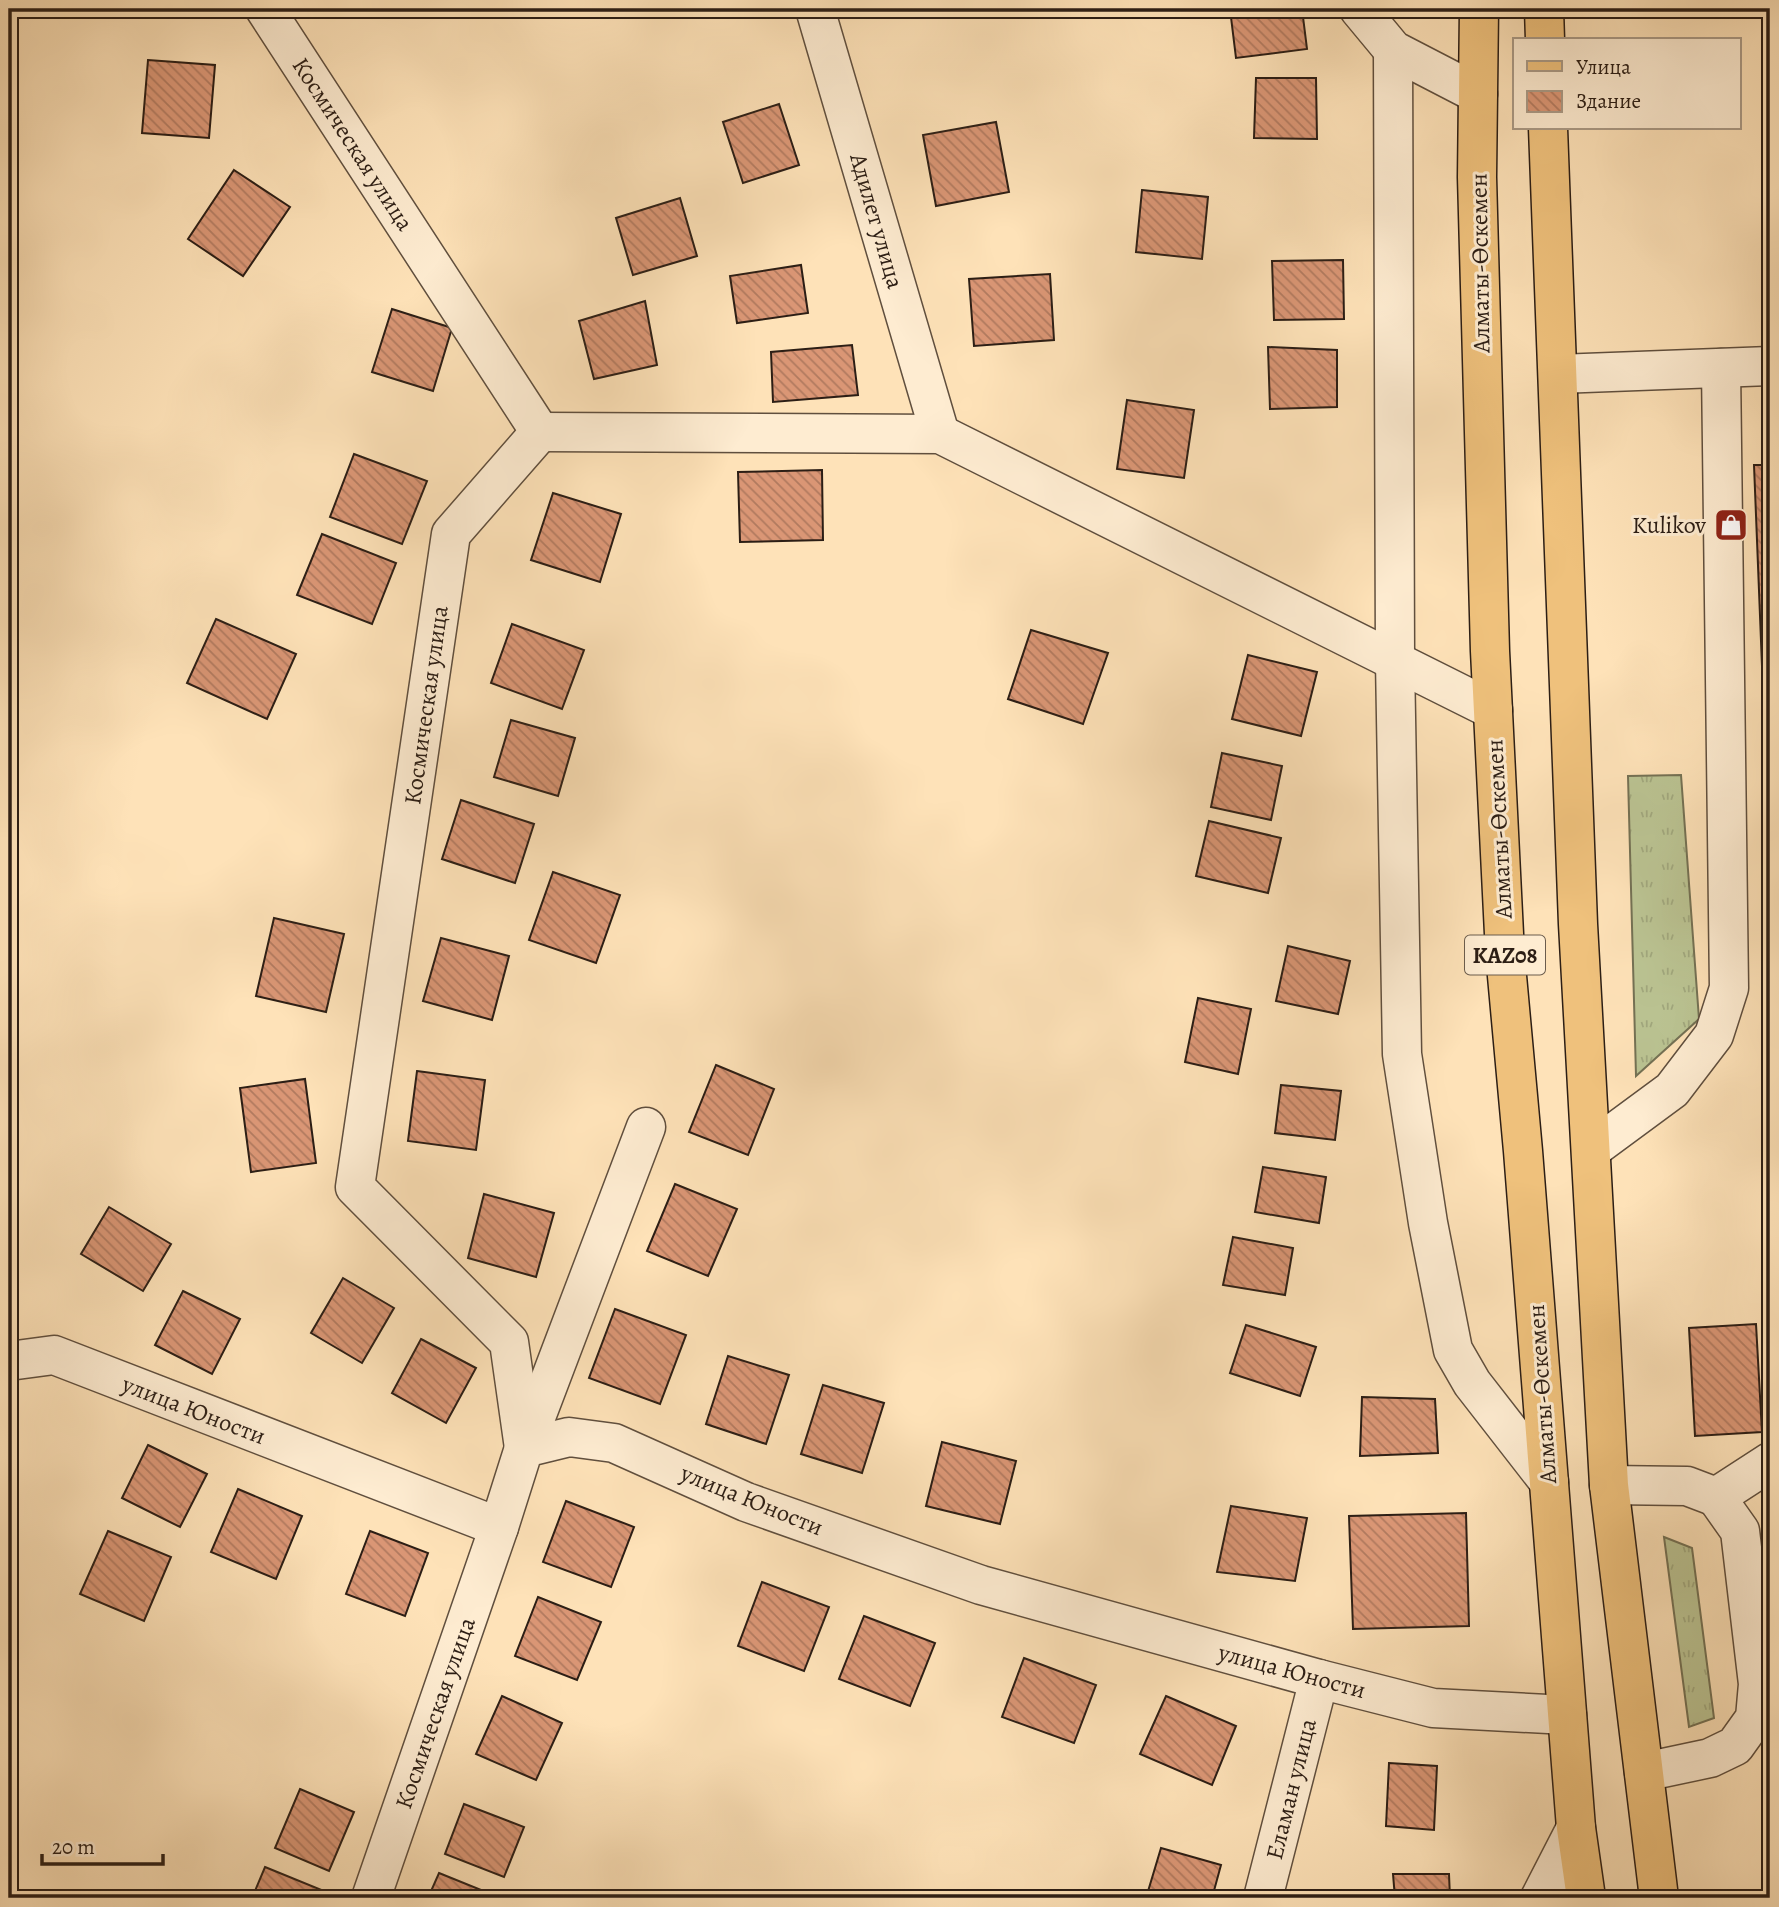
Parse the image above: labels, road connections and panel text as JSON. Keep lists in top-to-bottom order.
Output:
{
  "streets": {
    "main road": ["Алматы-Өскемен", "KAZ08"],
    "street": [
      "Космическая улица",
      "Адилет улица",
      "улица Юности",
      "Еламан улица"
    ]
  },
  "crossings": [
    ["Космическая улица", "улица Юности"],
    ["Алматы-Өскемен", "улица Юности"],
    ["улица Юности", "Еламан улица"]
  ],
  "places": {
    "shop": ["Kulikov"]
  },
  "legend": ["Улица", "Здание"],
  "scale_bar": "20 m"
}
